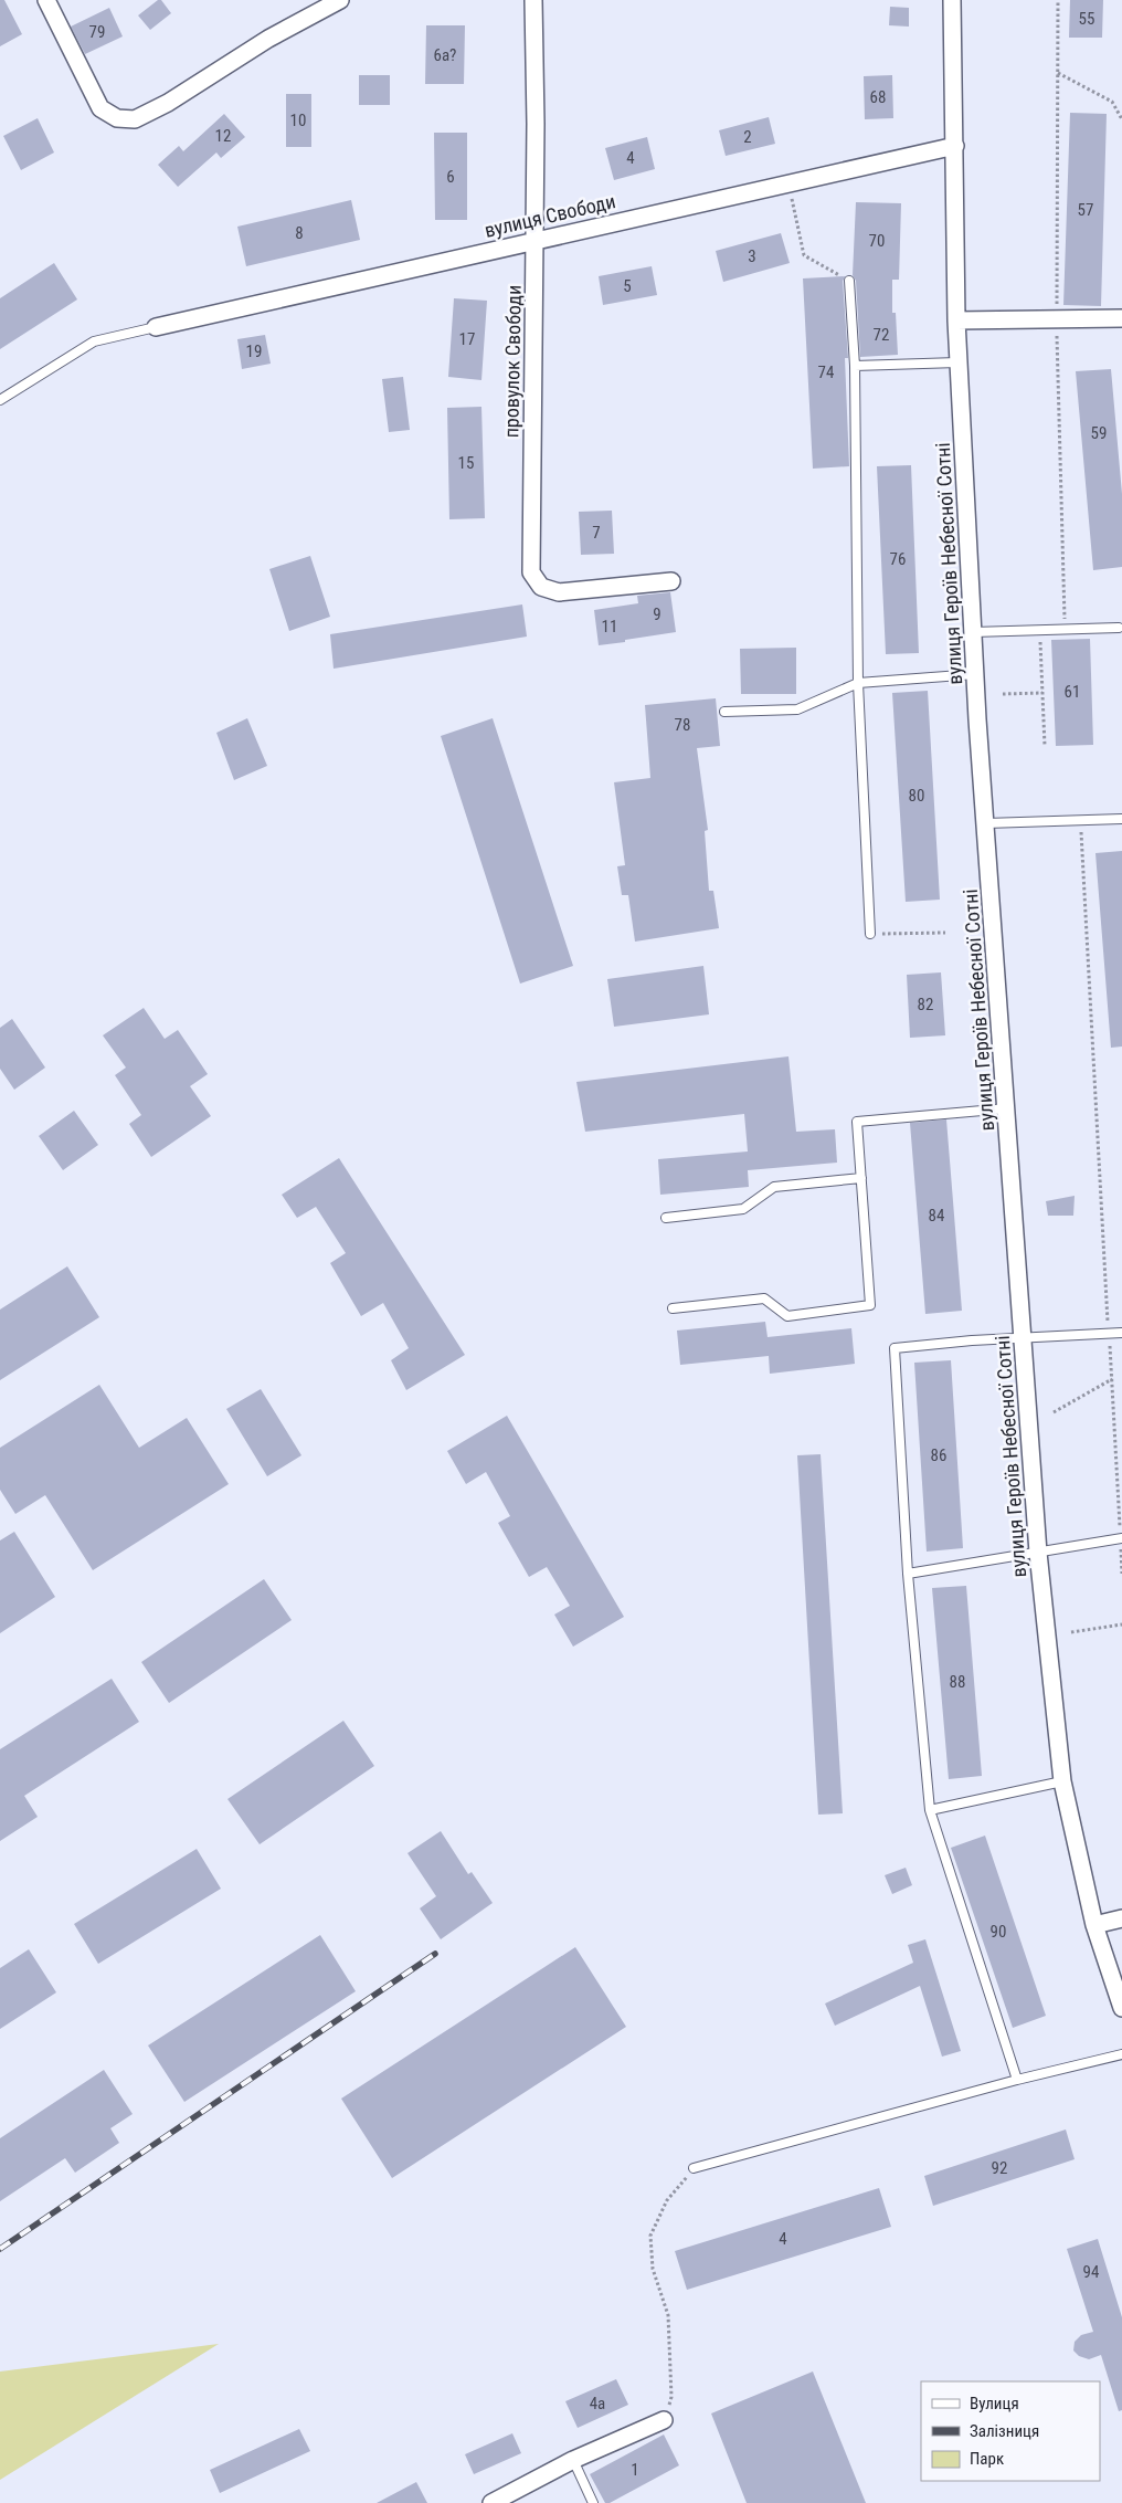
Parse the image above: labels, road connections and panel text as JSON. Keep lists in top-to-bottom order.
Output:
{
  "streets": {
    "street": ["вулиця Свободи", "провулок Свободи", "вулиця Героїв Небесної Сотні"]
  },
  "crossings": [
    ["вулиця Свободи", "провулок Свободи"],
    ["вулиця Свободи", "вулиця Героїв Небесної Сотні"]
  ],
  "house_numbers": [
    "55",
    "79",
    "6a?",
    "68",
    "10",
    "12",
    "2",
    "4",
    "6",
    "57",
    "8",
    "70",
    "3",
    "5",
    "72",
    "17",
    "19",
    "74",
    "59",
    "15",
    "7",
    "76",
    "9",
    "11",
    "61",
    "78",
    "80",
    "82",
    "84",
    "86",
    "88",
    "90",
    "92",
    "4",
    "94",
    "4а",
    "1"
  ],
  "legend": ["Вулиця", "Залізниця", "Парк"]
}
